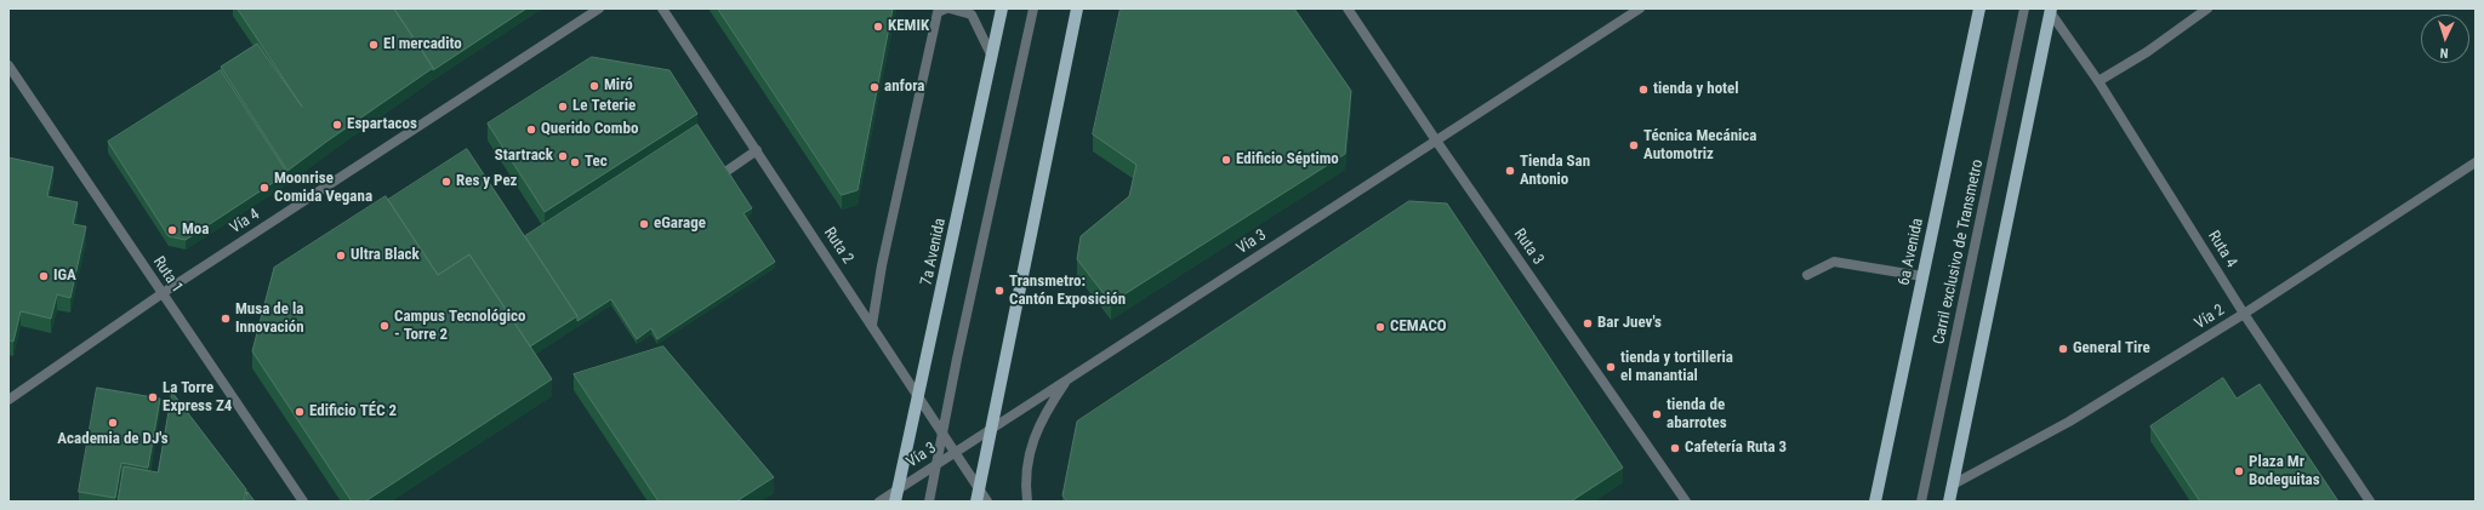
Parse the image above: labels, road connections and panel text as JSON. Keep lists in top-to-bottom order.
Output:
{
  "streets": {
    "main road": ["7a Avenida", "6a Avenida"],
    "street": [
      "Vía 4",
      "Vía 3",
      "Ruta 2",
      "Ruta 3",
      "Ruta 4",
      "Carril exclusivo de Transmetro",
      "Ruta 1",
      "Vía 2"
    ]
  },
  "crossings": [
    ["Vía 4", "Ruta 1"],
    ["Vía 3", "Ruta 2"],
    ["Vía 3", "Ruta 3"],
    ["Vía 3", "7a Avenida"],
    ["Ruta 2", "7a Avenida"],
    ["Ruta 4", "Vía 2"]
  ],
  "places": [
    "KEMIK",
    "El mercadito",
    "Miró",
    "anfora",
    "tienda y hotel",
    "Le Teterie",
    "Espartacos",
    "Querido Combo",
    "Técnica Mecánica Automotriz",
    "Startrack",
    "Edificio Séptimo",
    "Tec",
    "Tienda San Antonio",
    "Res y Pez",
    "Moonrise Comida Vegana",
    "eGarage",
    "Moa",
    "Ultra Black",
    "IGA",
    "Transmetro: Cantón Exposición",
    "Musa de la Innovación",
    "Bar Juev's",
    "Campus Tecnológico - Torre 2",
    "CEMACO",
    "General Tire",
    "tienda y tortilleria el manantial",
    "La Torre Express Z4",
    "Edificio TÉC 2",
    "tienda de abarrotes",
    "Academia de DJ's",
    "Cafetería Ruta 3",
    "Plaza Mr Bodeguitas"
  ],
  "north": "bottom"
}
